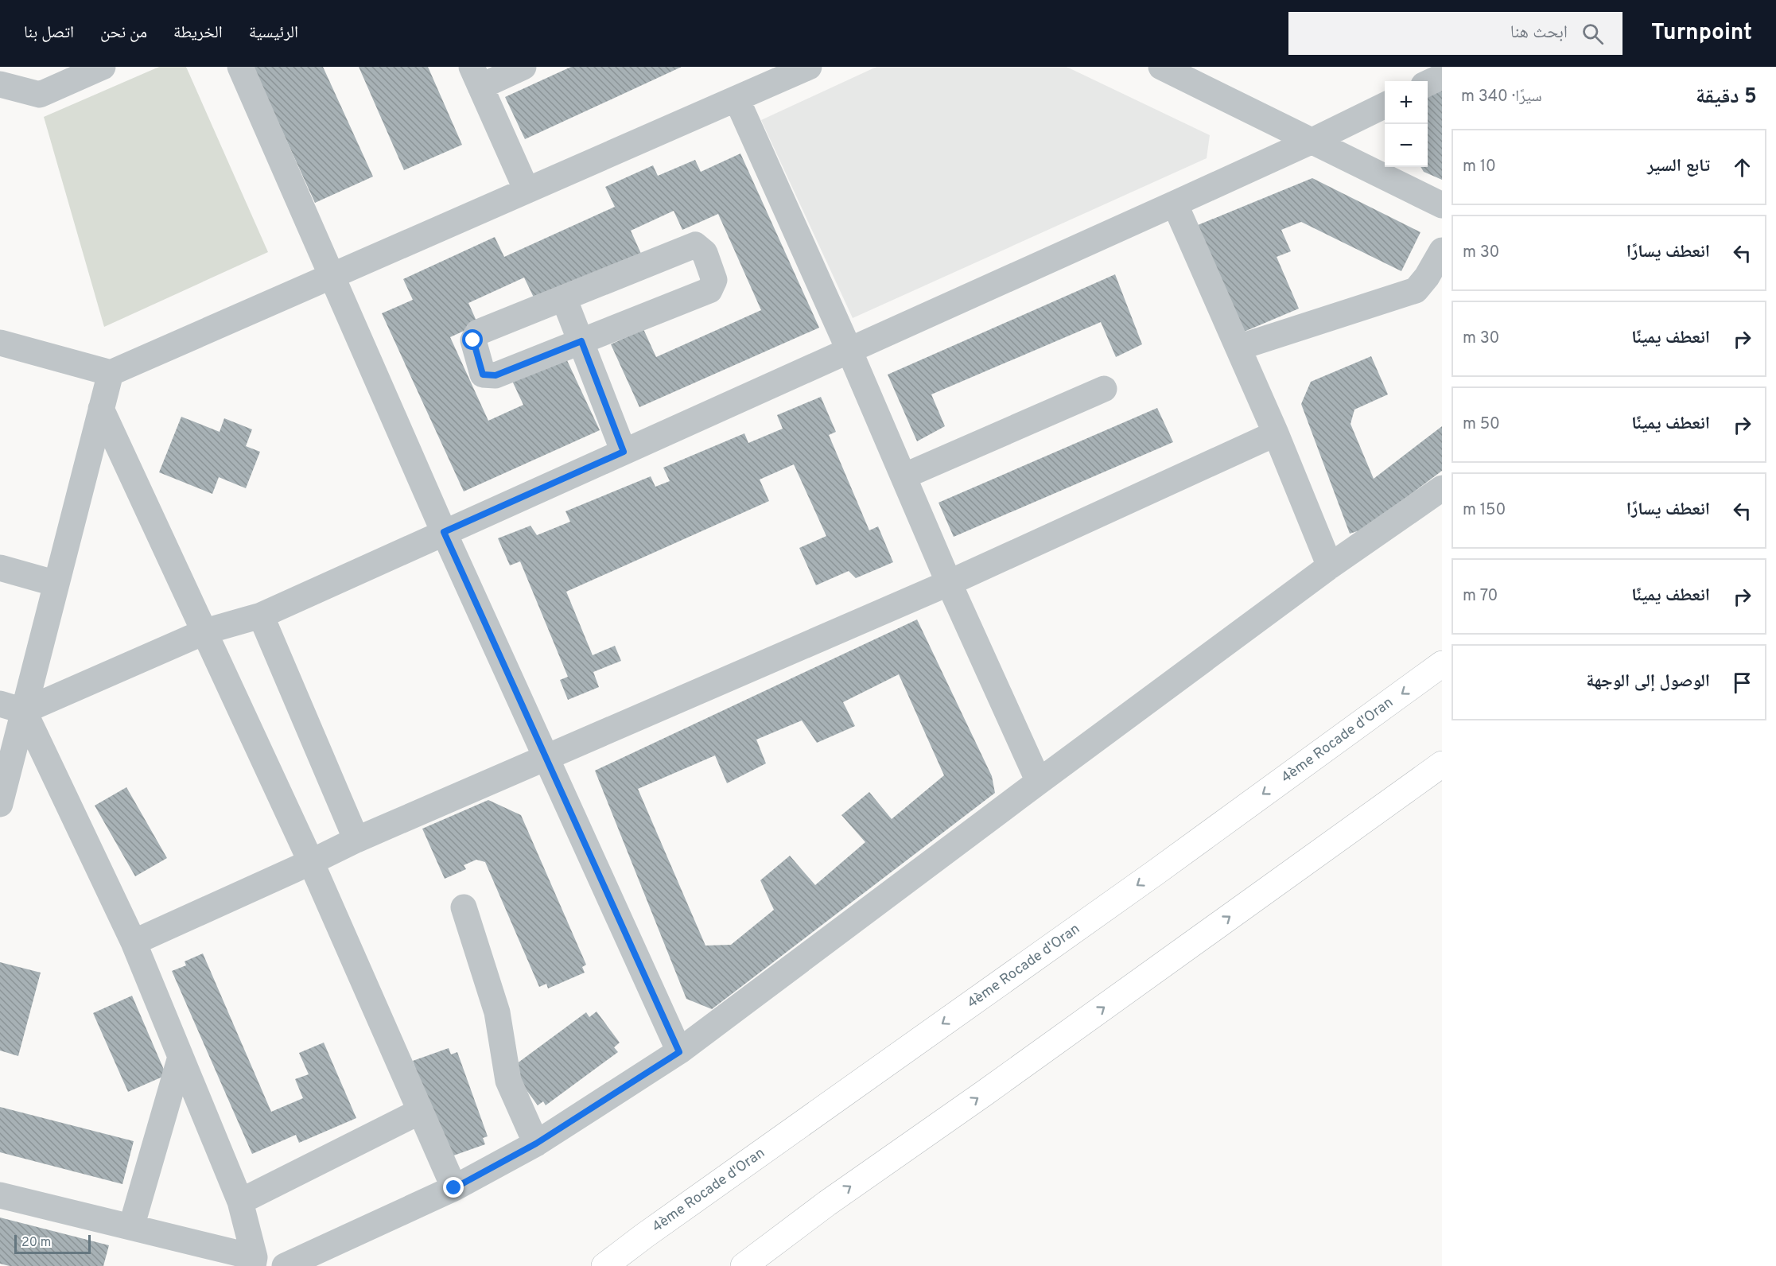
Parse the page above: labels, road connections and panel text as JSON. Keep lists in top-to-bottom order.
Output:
{
  "streets": {
    "highway": ["4ème Rocade d'Oran"]
  },
  "scale_bar": "20 m",
  "page": {
    "header": "Turnpoint",
    "search": "ابحث هنا",
    "nav": [
      "الرئيسية",
      "الخريطة",
      "من نحن",
      "اتصل بنا"
    ],
    "heading": ["5 دقيقة", "سيرًا · 340 m"],
    "map_buttons": ["+", "−"],
    "list": [
      ["تابع السير", "10 m"],
      ["انعطف يسارًا", "30 m"],
      ["انعطف يمينًا", "30 m"],
      ["انعطف يمينًا", "50 m"],
      ["انعطف يسارًا", "150 m"],
      ["انعطف يمينًا", "70 m"],
      "الوصول إلى الوجهة"
    ],
    "scale": "20 m"
  }
}
